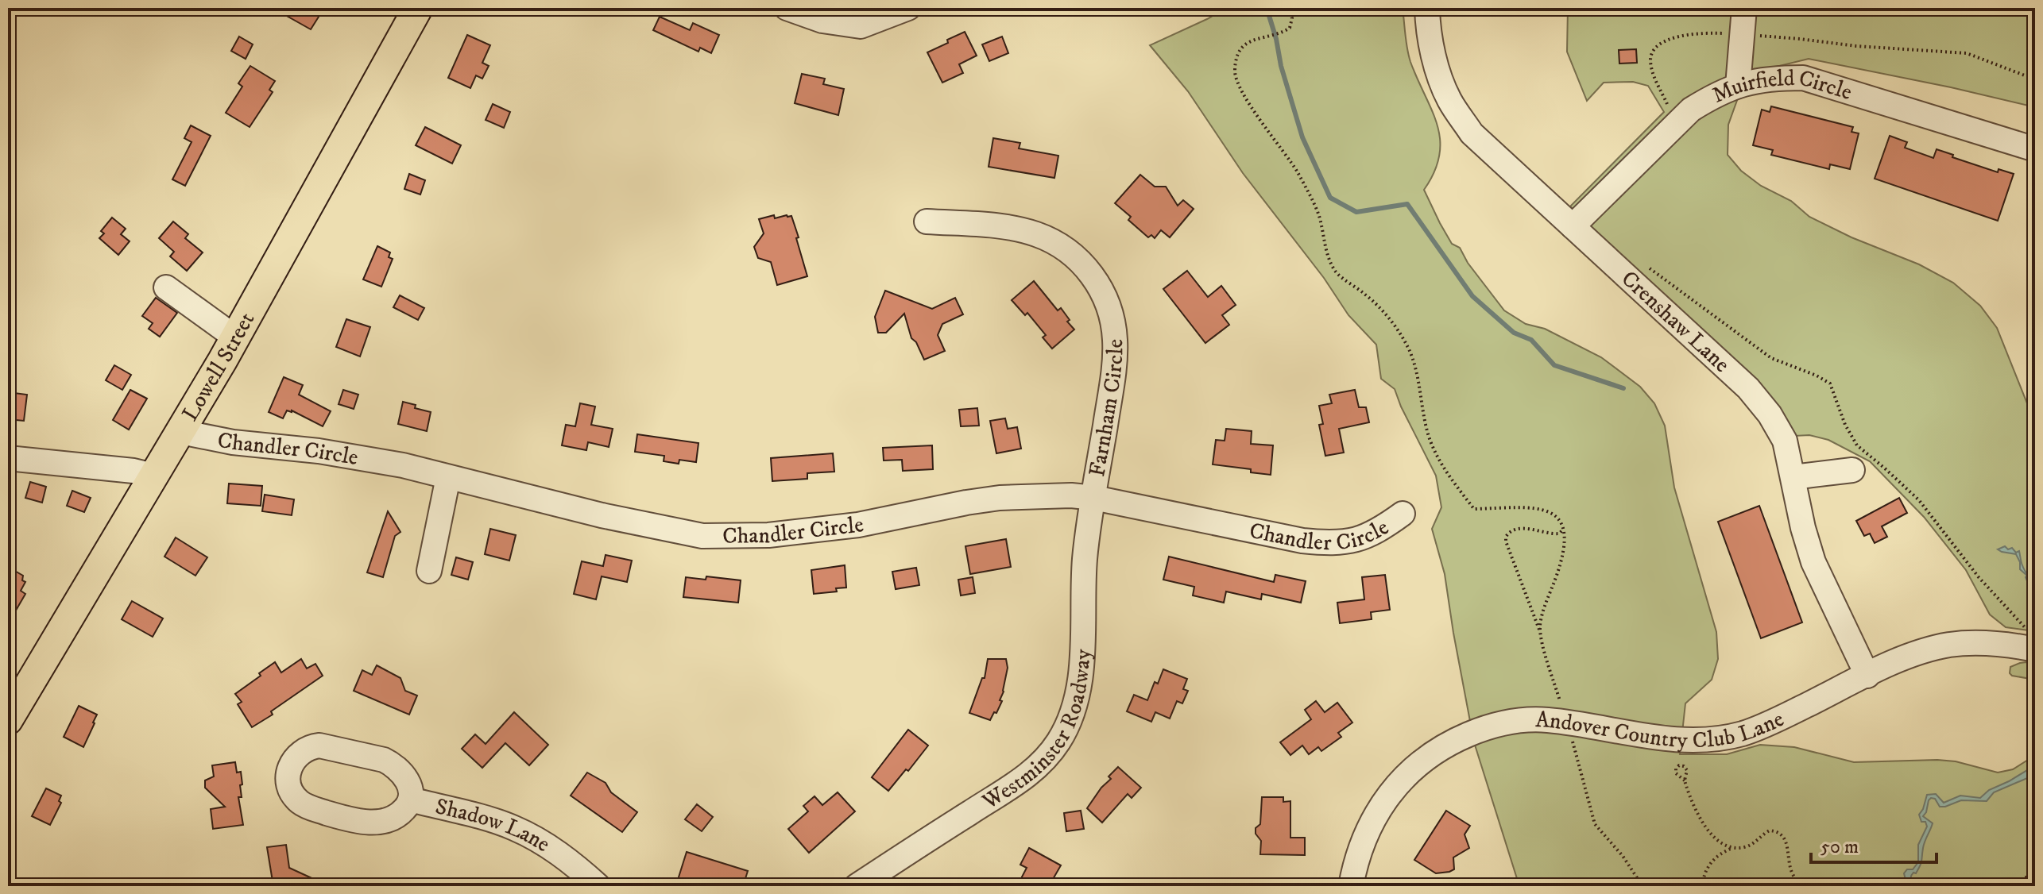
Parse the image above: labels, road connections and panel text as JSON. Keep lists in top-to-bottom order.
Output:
{
  "streets": {
    "main road": ["Lowell Street"],
    "street": [
      "Muirfield Circle",
      "Crenshaw Lane",
      "Farnham Circle",
      "Chandler Circle",
      "Andover Country Club Lane",
      "Westminster Roadway",
      "Shadow Lane"
    ]
  },
  "crossings": [
    ["Muirfield Circle", "Crenshaw Lane"],
    ["Crenshaw Lane", "Andover Country Club Lane"],
    ["Lowell Street", "Chandler Circle"],
    ["Farnham Circle", "Chandler Circle"],
    ["Farnham Circle", "Westminster Roadway"],
    ["Chandler Circle", "Westminster Roadway"]
  ],
  "scale_bar": "50 m"
}
